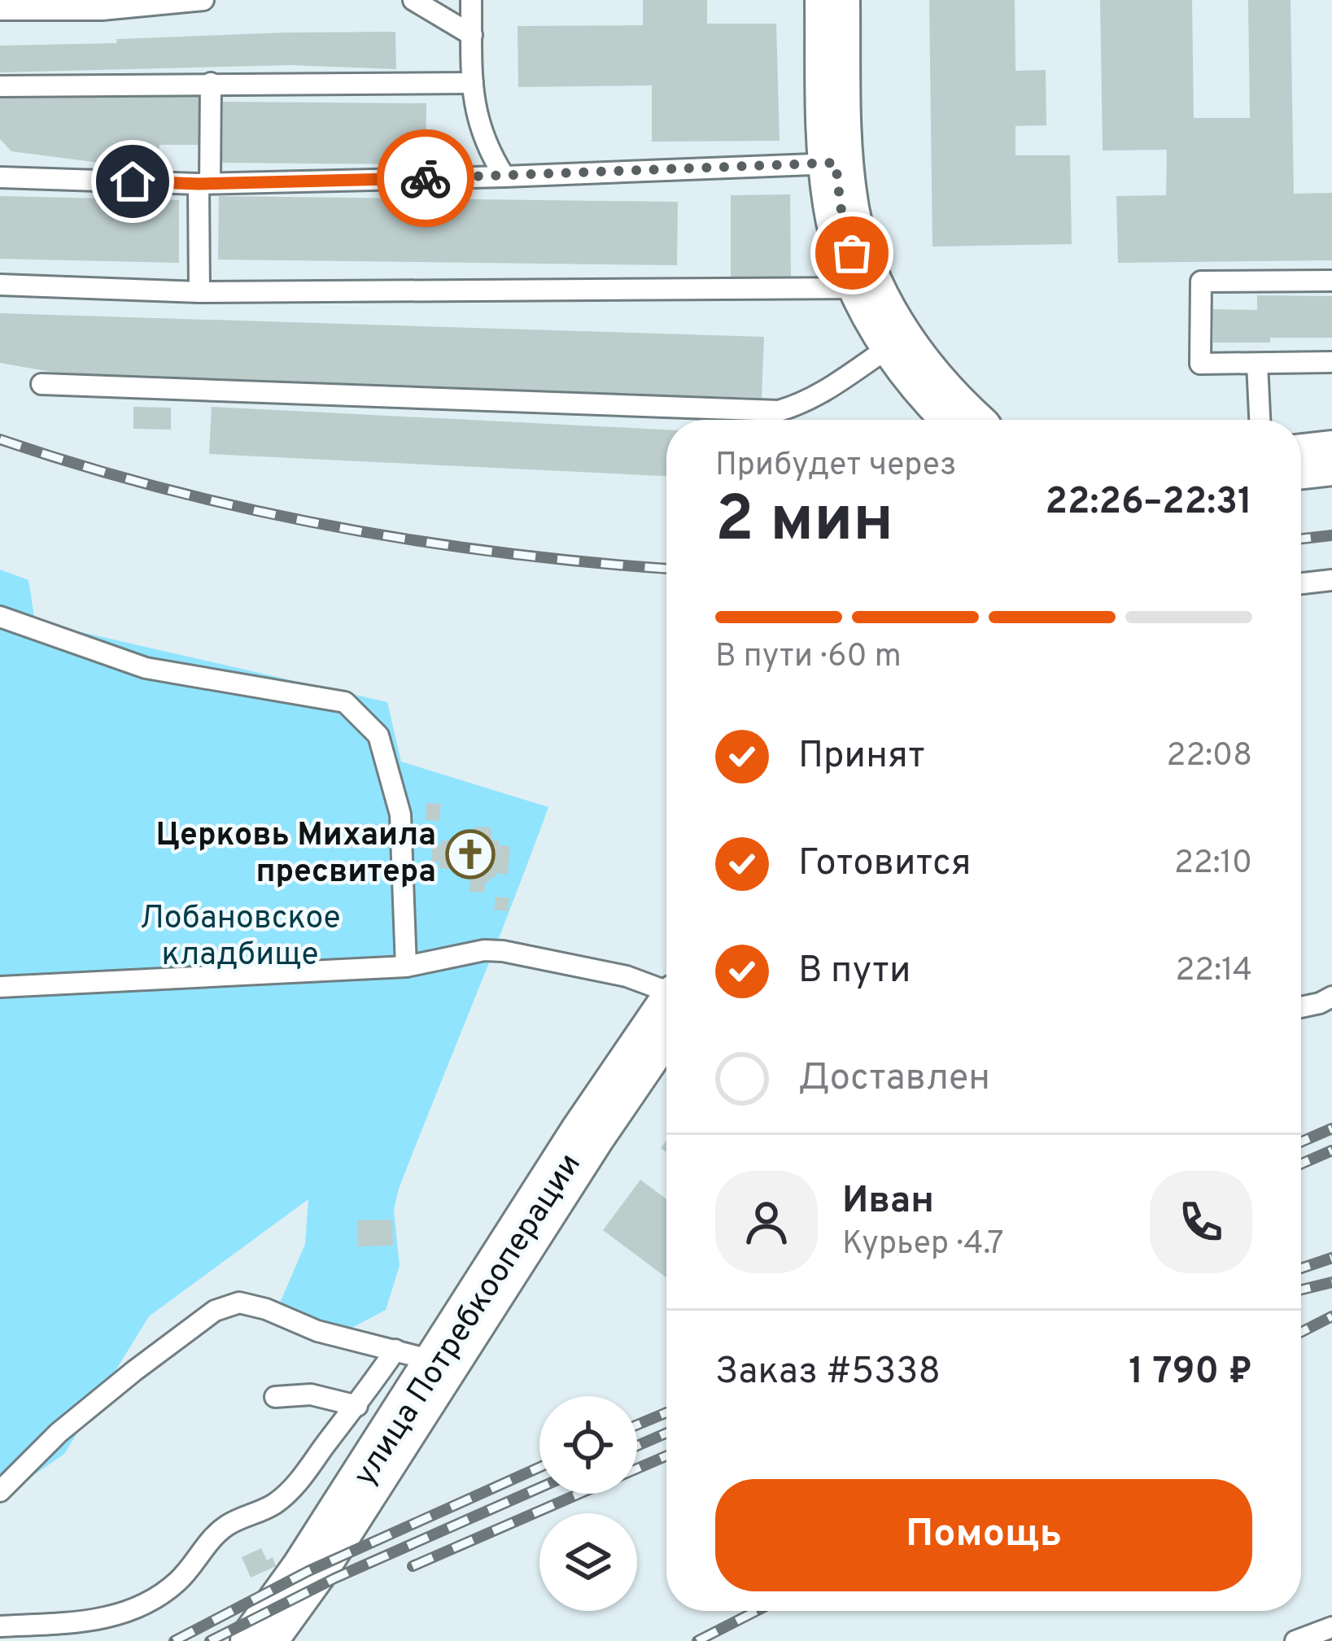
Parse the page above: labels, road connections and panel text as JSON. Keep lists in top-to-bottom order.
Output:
{
  "streets": {
    "main road": ["улица Потребкооперации"]
  },
  "parks": ["Лобановское кладбище"],
  "places": {
    "church": ["Церковь Михаила пресвитера"]
  },
  "page": {
    "heading": ["2 мин", "Прибудет через", "22:26–22:31"],
    "panel": [
      "Иван",
      "Курьер · 4.7",
      "Заказ #5338",
      "1 790 ₽"
    ],
    "bar": "В пути · 60 m",
    "list": [
      ["Принят", "22:08"],
      ["Готовится", "22:10"],
      ["В пути", "22:14"],
      "Доставлен"
    ],
    "buttons": "Помощь"
  }
}
